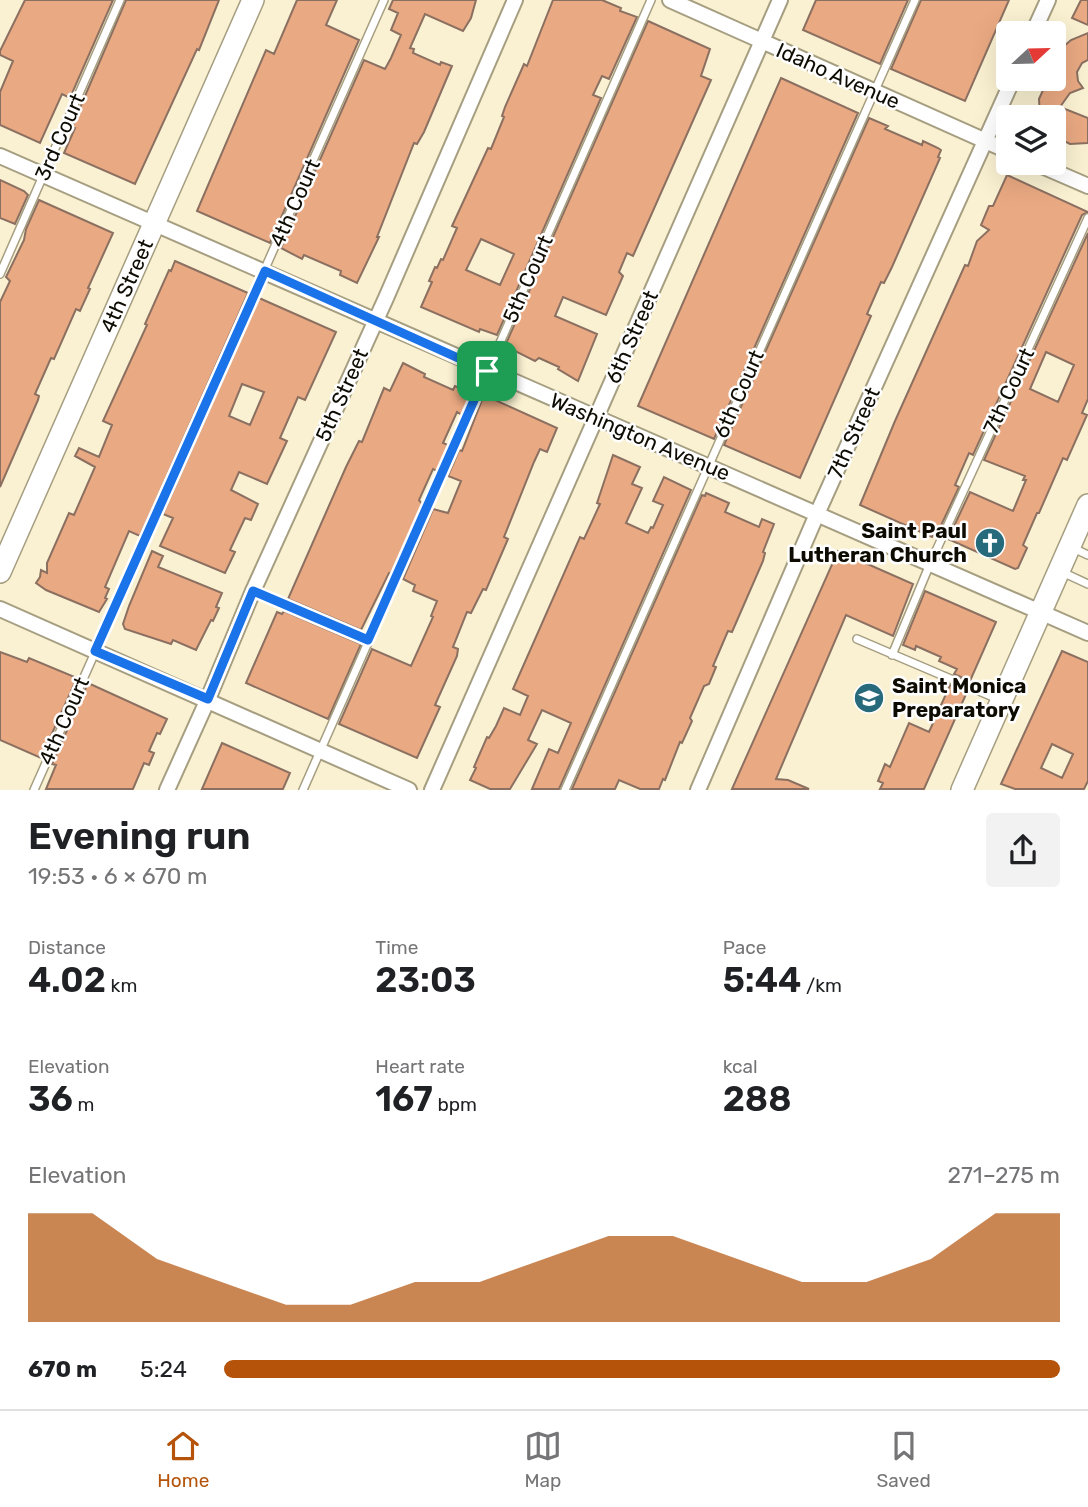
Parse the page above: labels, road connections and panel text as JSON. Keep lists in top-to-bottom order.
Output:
{
  "streets": {
    "street": [
      "Idaho Avenue",
      "4th Street",
      "6th Street",
      "5th Street",
      "7th Street",
      "Washington Avenue"
    ],
    "lane": [
      "3rd Court",
      "4th Court",
      "5th Court",
      "7th Court",
      "6th Court"
    ]
  },
  "crossings": [
    ["Idaho Avenue", "6th Street"],
    ["Idaho Avenue", "6th Court"],
    ["Idaho Avenue", "7th Street"],
    ["3rd Court", "Washington Avenue"],
    ["4th Court", "Washington Avenue"],
    ["5th Court", "Washington Avenue"],
    ["4th Street", "Washington Avenue"],
    ["6th Street", "Washington Avenue"],
    ["7th Court", "Washington Avenue"],
    ["6th Court", "Washington Avenue"],
    ["5th Street", "Washington Avenue"],
    ["7th Street", "Washington Avenue"]
  ],
  "places": {
    "church": ["Saint Paul Lutheran Church"],
    "school or university": ["Saint Monica Preparatory"]
  },
  "north": "right",
  "page": {
    "heading": ["Evening run", "19:53 · 6 × 670 m"],
    "stats": [
      ["Distance", "4.02 km"],
      ["Time", "23:03"],
      ["Pace", "5:44 /km"],
      ["Elevation", "36 m"],
      ["Heart rate", "167 bpm"],
      ["kcal", "288"]
    ],
    "chart": ["Elevation", "271–275 m"],
    "list": [
      {
        "name": "670 m",
        "note": "5:24"
      }
    ],
    "tabs": ["Home", "Map", "Saved"]
  }
}
